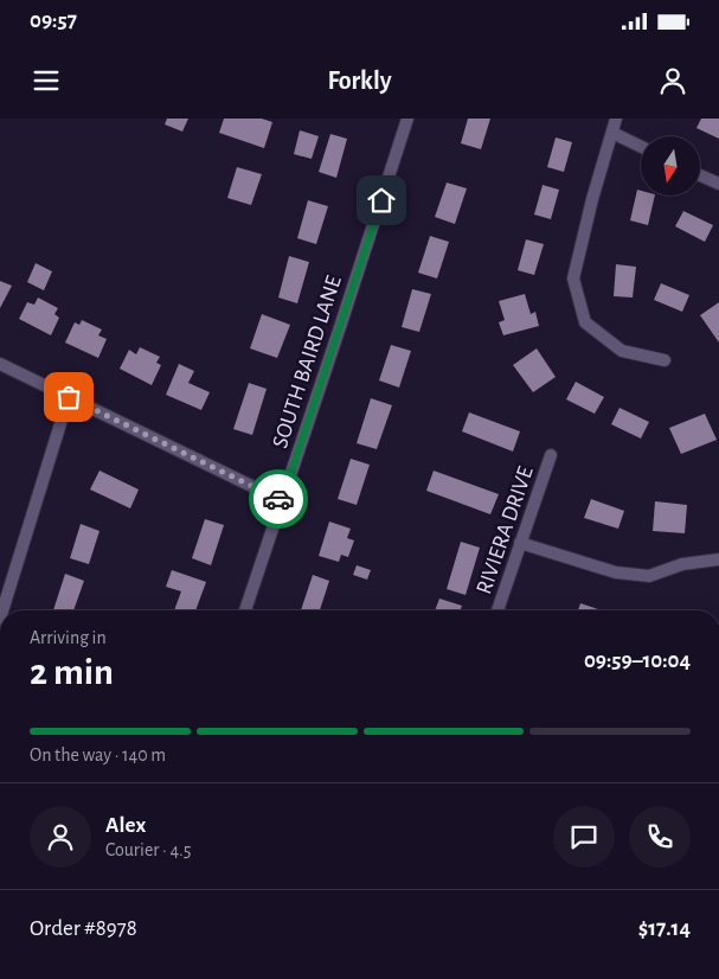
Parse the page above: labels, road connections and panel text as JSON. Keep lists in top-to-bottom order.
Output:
{
  "streets": {
    "street": ["SOUTH BAIRD LANE", "RIVIERA DRIVE"]
  },
  "north": "bottom",
  "page": {
    "status": "09:57",
    "header": "Forkly",
    "heading": ["2 min", "Arriving in", "09:59–10:04"],
    "panel": [
      "Alex",
      "Courier · 4.5",
      "Order #8978",
      "$17.14"
    ],
    "bar": "On the way · 140 m"
  }
}
